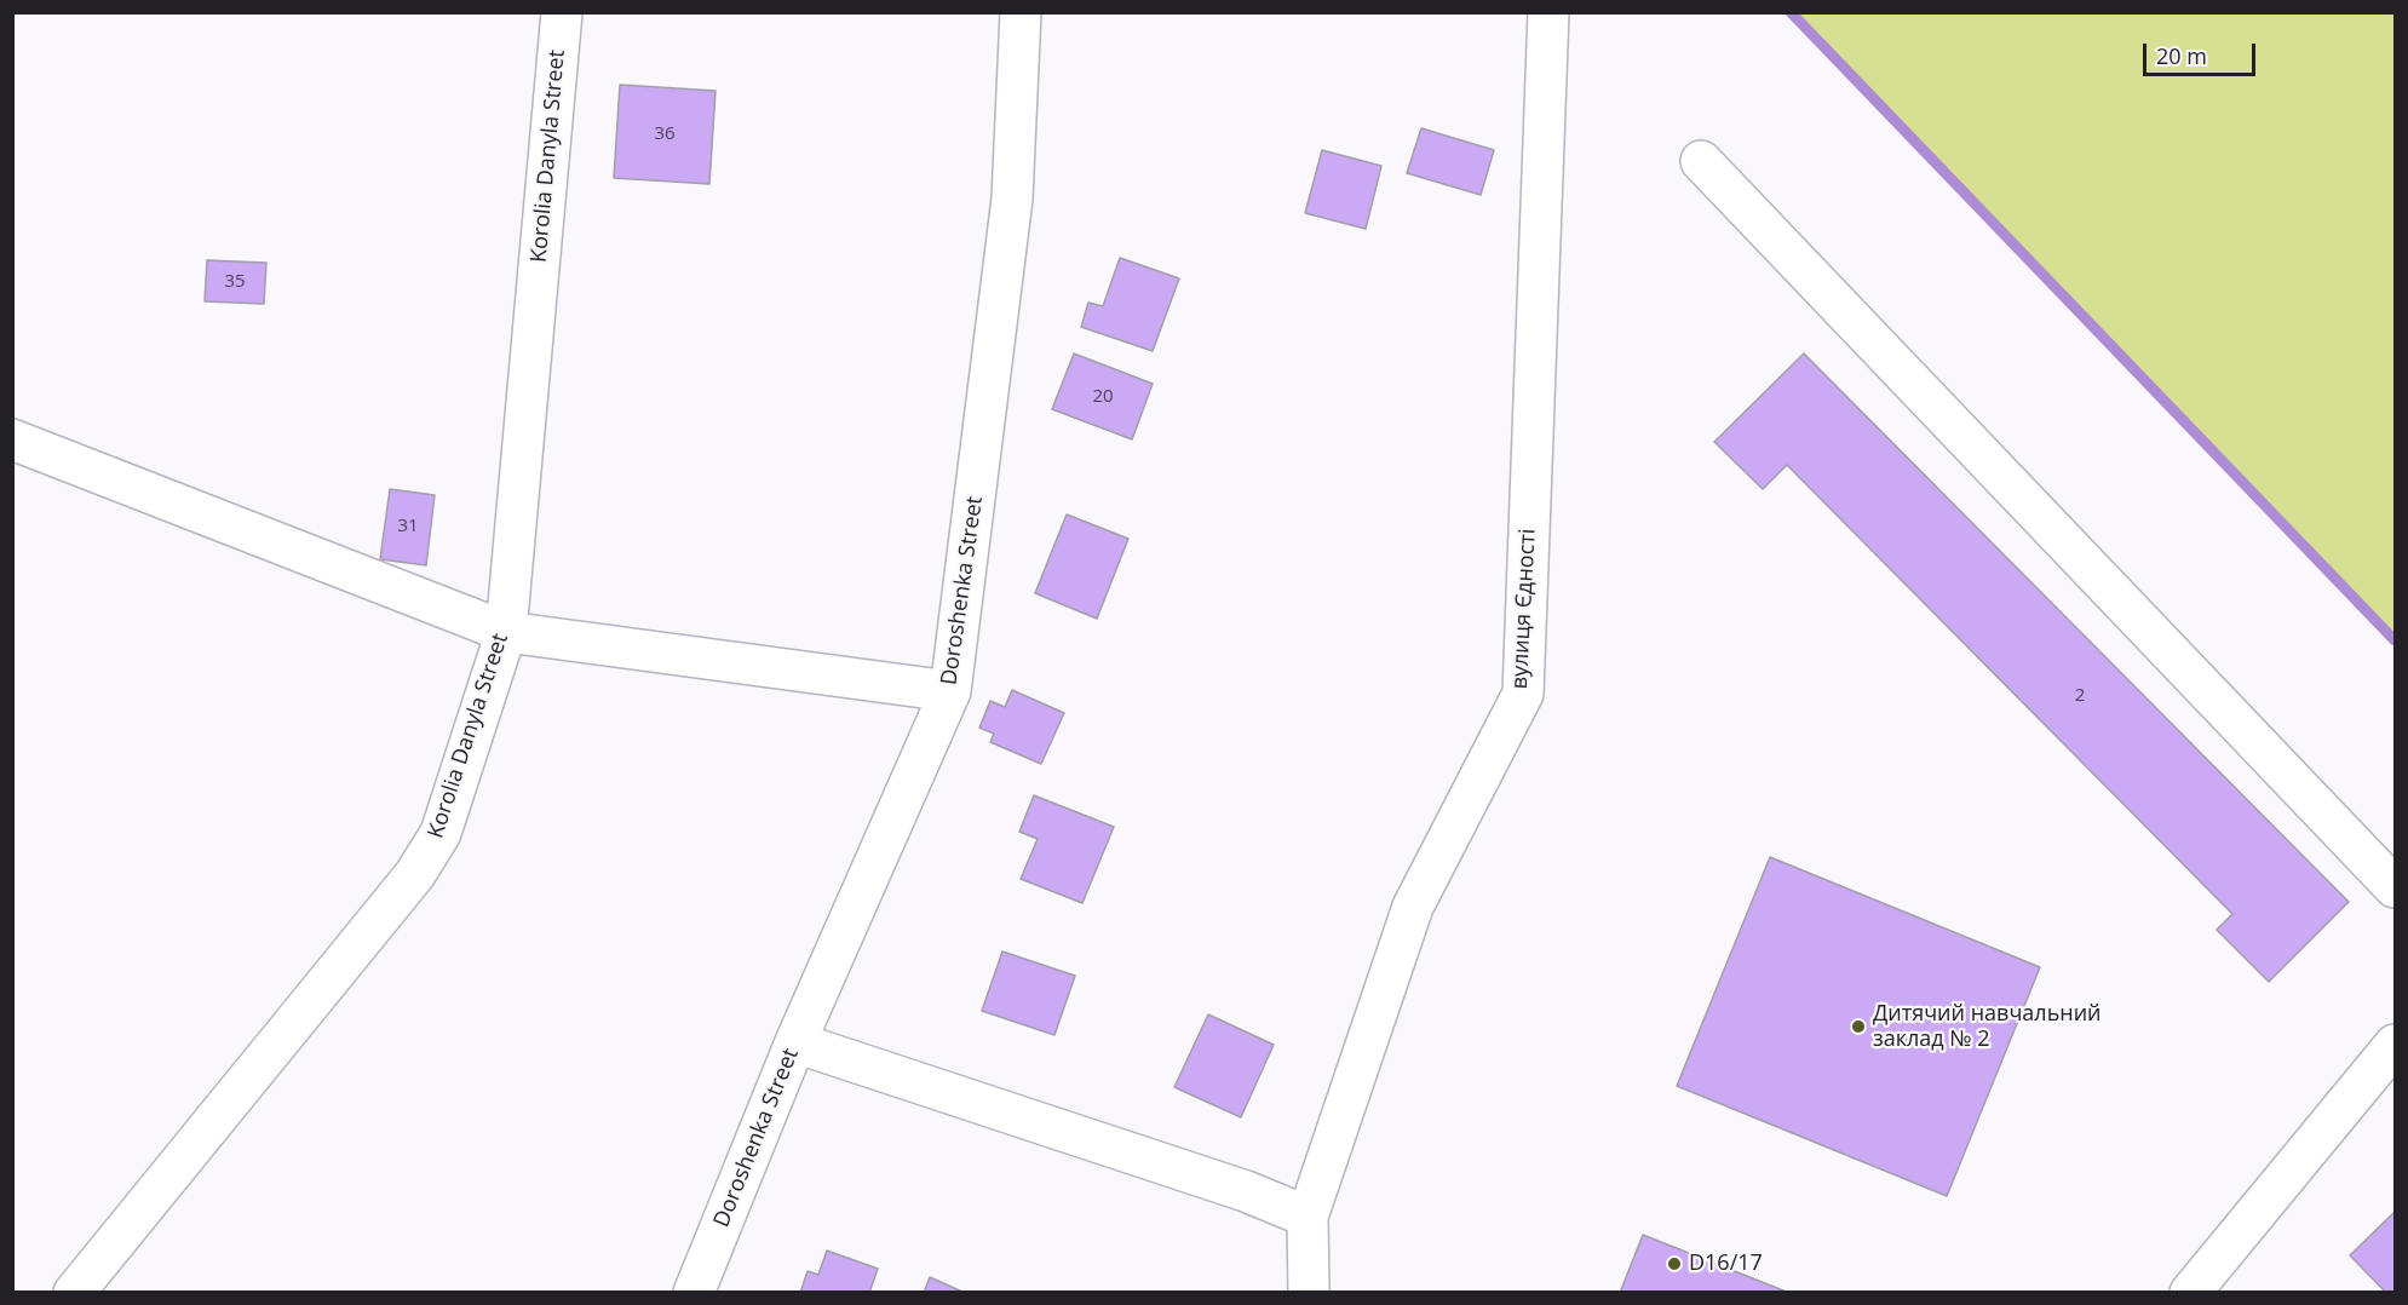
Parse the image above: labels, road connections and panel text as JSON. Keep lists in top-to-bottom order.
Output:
{
  "streets": {
    "street": ["Korolia Danyla Street", "Doroshenka Street", "вулиця Єдності"]
  },
  "places": ["Дитячий навчальний заклад № 2", "D16/17"],
  "house_numbers": [
    "36",
    "35",
    "20",
    "31",
    "2"
  ],
  "scale_bar": "20 m"
}
